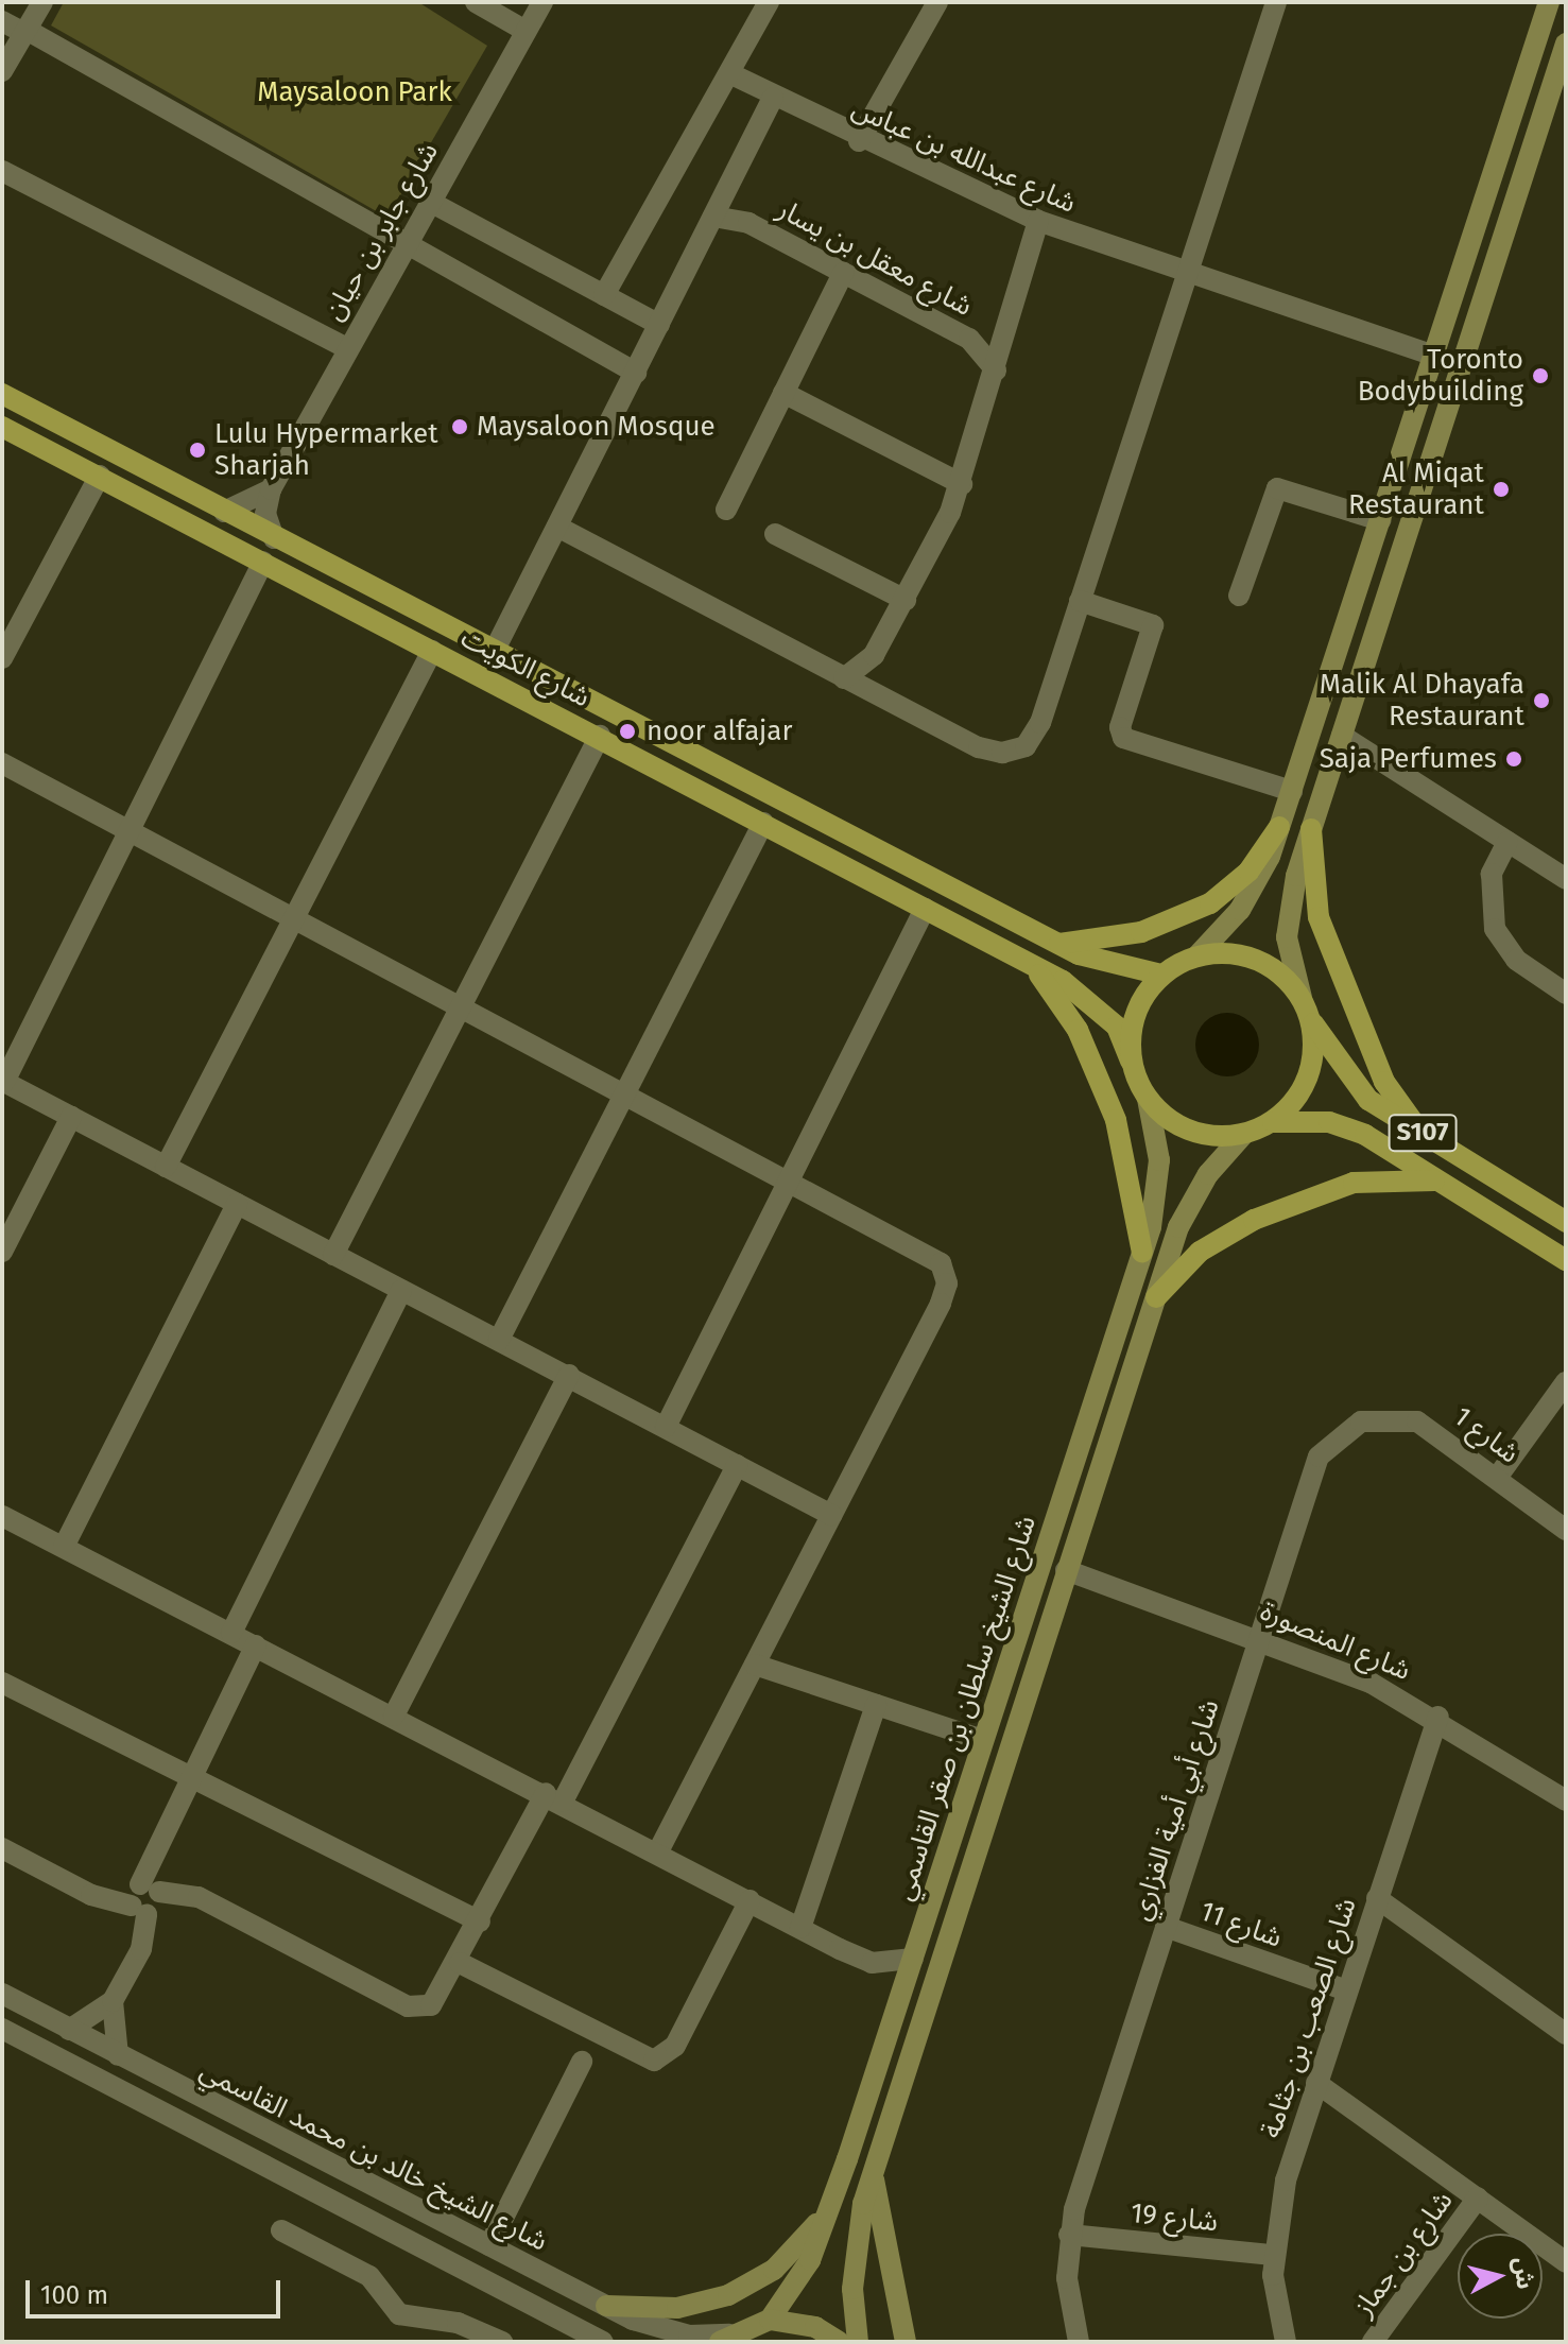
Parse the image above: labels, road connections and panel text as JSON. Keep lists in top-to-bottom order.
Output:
{
  "streets": {
    "main road": ["شارع الكويت", "S107", "شارع الشيخ سلطان بن صقر القاسمي"],
    "street": [
      "شارع عبدالله بن عباس",
      "شارع جابر بن حيان",
      "شارع معقل بن يسار",
      "شارع 1",
      "شارع المنصورة",
      "شارع أبي أمية الفزاري",
      "شارع 11",
      "شارع الصعب بن جثامة",
      "شارع الشيخ خالد بن محمد القاسمي",
      "شارع 19",
      "شارع بن جماز"
    ]
  },
  "crossings": [
    ["شارع جابر بن حيان", "شارع الكويت"],
    ["شارع الكويت", "S107"],
    ["شارع الكويت", "شارع الشيخ سلطان بن صقر القاسمي"],
    ["S107", "شارع الشيخ سلطان بن صقر القاسمي"],
    ["شارع 1", "شارع أبي أمية الفزاري"],
    ["شارع المنصورة", "شارع الشيخ سلطان بن صقر القاسمي"],
    ["شارع المنصورة", "شارع أبي أمية الفزاري"],
    ["شارع المنصورة", "شارع الصعب بن جثامة"],
    ["شارع أبي أمية الفزاري", "شارع 11"],
    ["شارع أبي أمية الفزاري", "شارع 19"],
    ["شارع 11", "شارع الصعب بن جثامة"],
    ["شارع الصعب بن جثامة", "شارع 19"]
  ],
  "parks": ["Maysaloon Park"],
  "places": [
    "Toronto Bodybuilding",
    "Maysaloon Mosque",
    "Lulu Hypermarket Sharjah",
    "Al Miqat Restaurant",
    "Malik Al Dhayafa Restaurant",
    "noor alfajar",
    "Saja Perfumes"
  ],
  "scale_bar": "100 m",
  "north": "right"
}
